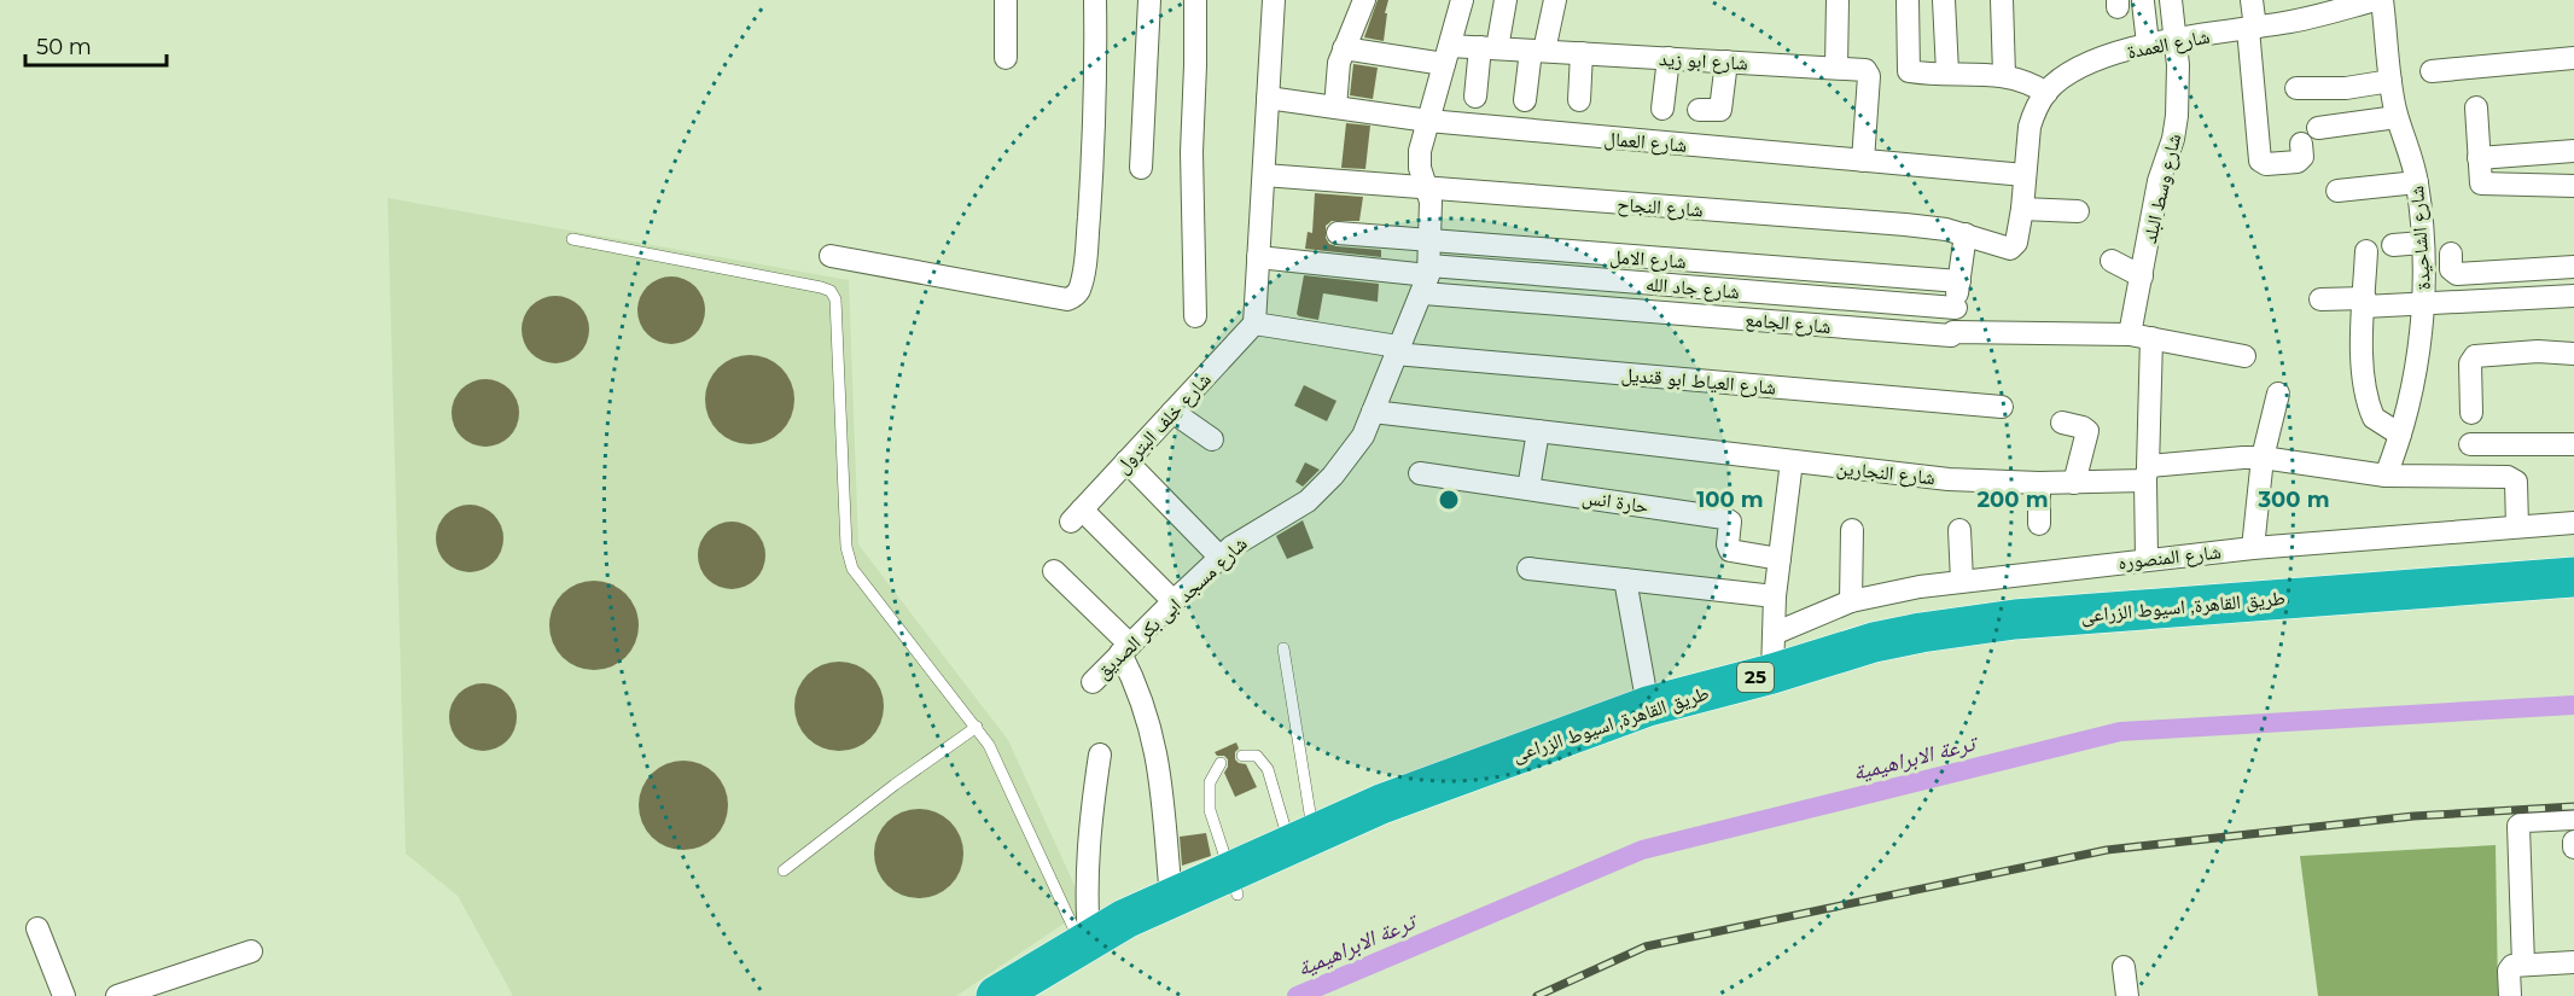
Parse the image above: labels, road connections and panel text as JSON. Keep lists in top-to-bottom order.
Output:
{
  "streets": {
    "highway": ["طريق القاهرة, اسيوط الزراعى", "25"],
    "street": [
      "شارع العمدة",
      "شارع ابو زيد",
      "شارع العمال",
      "شارع وسط البلد",
      "شارع النجاح",
      "شارع الشاحيدة",
      "شارع الامل",
      "شارع جاد الله",
      "شارع الجامع",
      "شارع العياط ابو قنديل",
      "شارع خلف البترول",
      "شارع النجارين",
      "حارة انس",
      "شارع المنصوره",
      "شارع مسجد ابى بكر الصديق"
    ]
  },
  "crossings": [
    ["شارع العمدة", "شارع العمال"],
    ["شارع العمدة", "شارع وسط البلد"],
    ["شارع العمدة", "شارع النجاح"],
    ["شارع ابو زيد", "شارع العمال"],
    ["شارع ابو زيد", "شارع مسجد ابى بكر الصديق"],
    ["شارع العمال", "شارع مسجد ابى بكر الصديق"],
    ["شارع وسط البلد", "شارع الجامع"],
    ["شارع النجاح", "شارع مسجد ابى بكر الصديق"],
    ["شارع الشاحيدة", "شارع النجارين"],
    ["شارع الامل", "شارع مسجد ابى بكر الصديق"],
    ["شارع جاد الله", "شارع الجامع"],
    ["شارع جاد الله", "شارع مسجد ابى بكر الصديق"],
    ["شارع الجامع", "شارع مسجد ابى بكر الصديق"],
    ["شارع العياط ابو قنديل", "شارع خلف البترول"],
    ["شارع العياط ابو قنديل", "شارع مسجد ابى بكر الصديق"],
    ["شارع خلف البترول", "شارع مسجد ابى بكر الصديق"],
    ["شارع النجارين", "شارع المنصوره"],
    ["شارع النجارين", "شارع مسجد ابى بكر الصديق"]
  ],
  "water": ["ترعة الابراهيمية"],
  "scale_bar": "50 m",
  "rings": ["100 m", "200 m", "300 m"]
}
